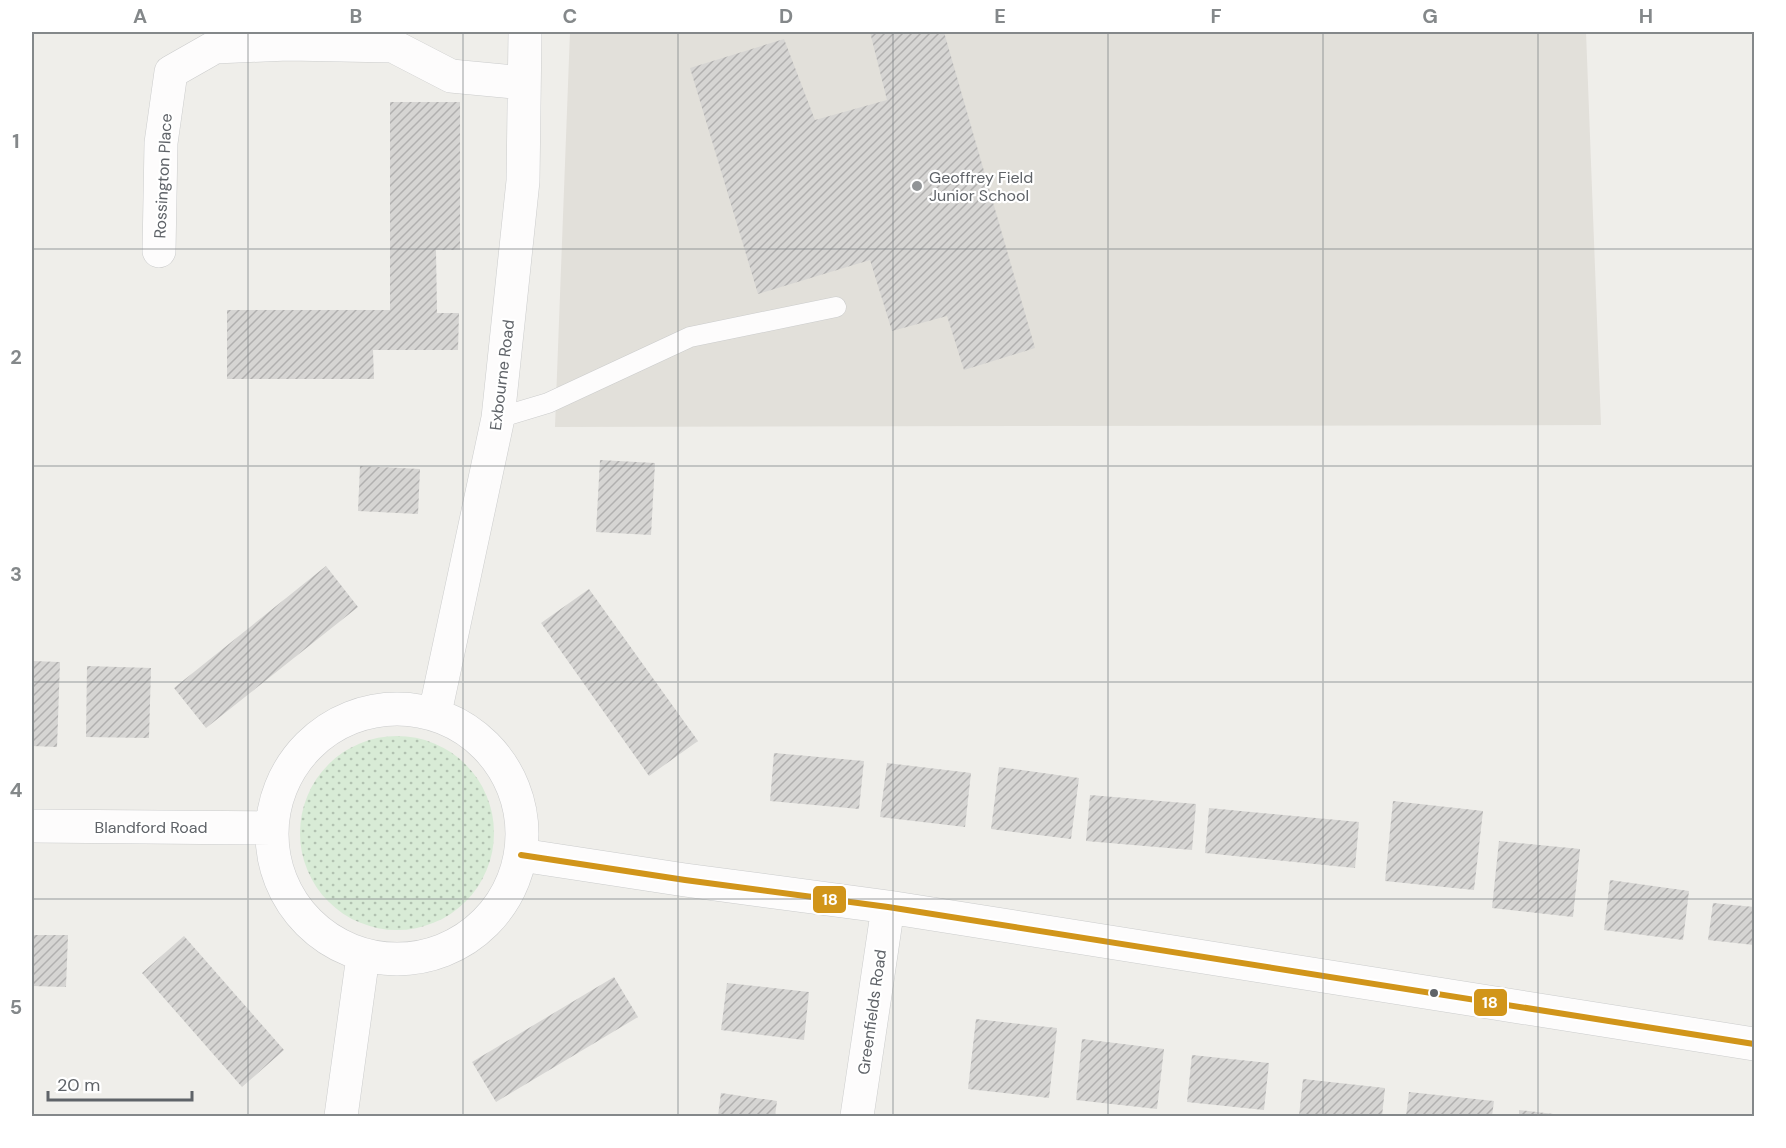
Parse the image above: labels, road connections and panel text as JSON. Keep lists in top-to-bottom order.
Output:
{
  "streets": {
    "street": [
      "Rossington Place",
      "Exbourne Road",
      "Blandford Road",
      "Greenfields Road"
    ]
  },
  "crossings": [
    ["Rossington Place", "Exbourne Road"]
  ],
  "places": ["Geoffrey Field Junior School"],
  "lines": ["transit line 18"],
  "scale_bar": "20 m",
  "grid": {
    "columns": [
      "A",
      "B",
      "C",
      "D",
      "E",
      "F",
      "G",
      "H"
    ],
    "rows": [
      "1",
      "2",
      "3",
      "4",
      "5"
    ]
  }
}
